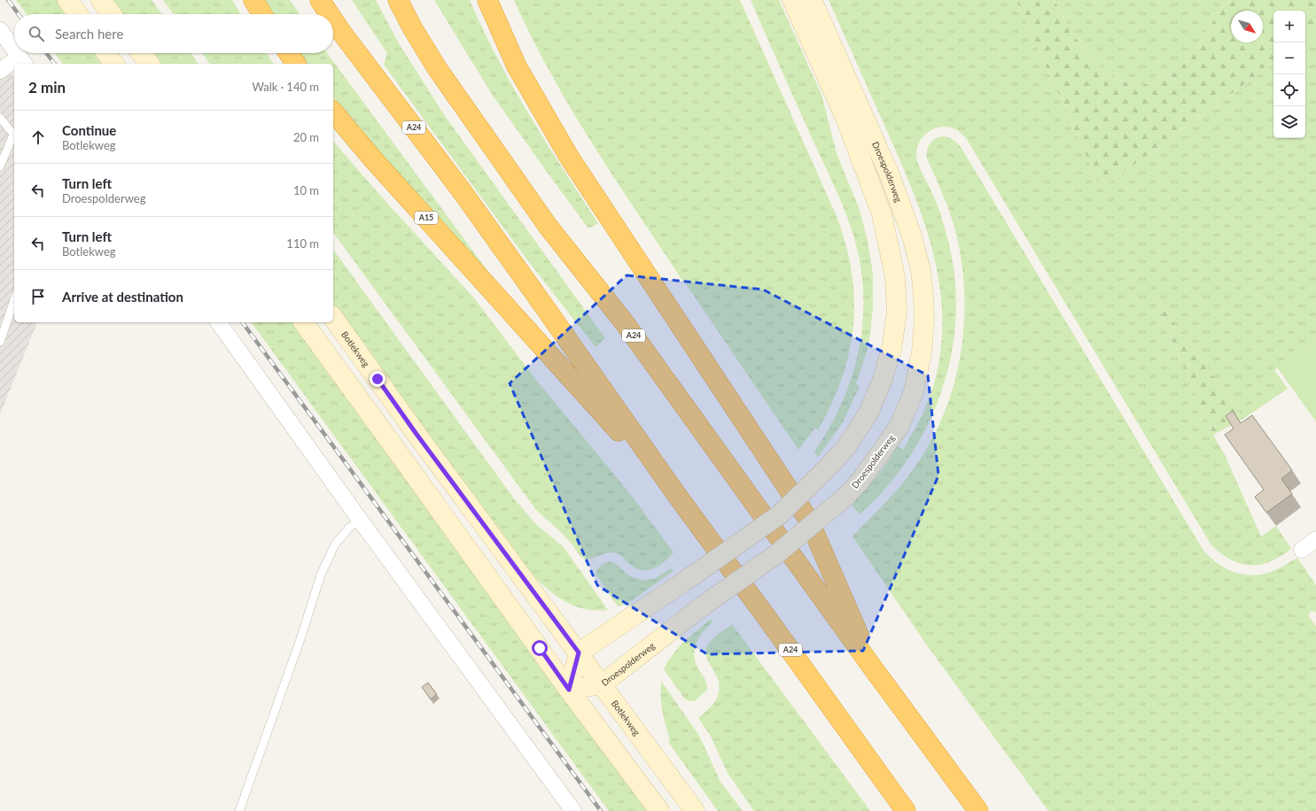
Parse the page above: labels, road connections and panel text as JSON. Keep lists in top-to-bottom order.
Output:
{
  "streets": {
    "highway": ["A24", "A15"],
    "main road": ["Droespolderweg", "Botlekweg"]
  },
  "crossings": [
    ["A24", "A15"],
    ["Droespolderweg", "Botlekweg"]
  ],
  "north": "bottom right",
  "page": {
    "map_buttons": ["+", "−"],
    "search": "Search here",
    "heading": ["2 min", "Walk · 140 m"],
    "list": [
      ["Continue", "Botlekweg", "20 m"],
      ["Turn left", "Droespolderweg", "10 m"],
      ["Turn left", "Botlekweg", "110 m"],
      "Arrive at destination"
    ]
  }
}
